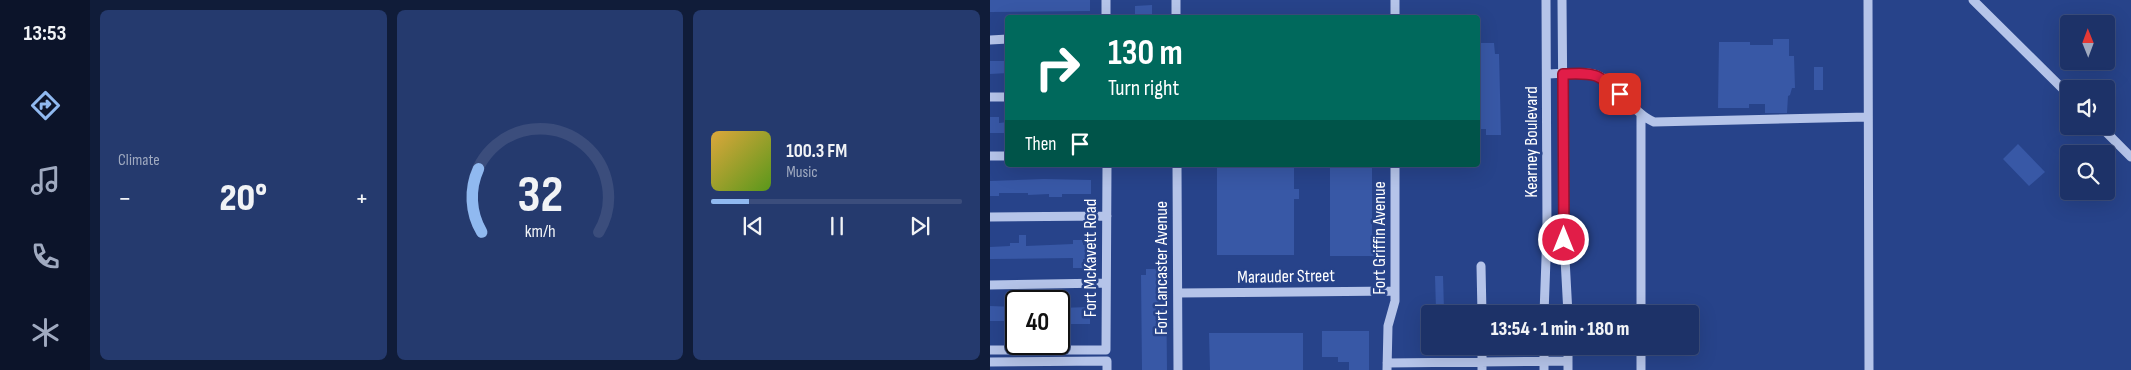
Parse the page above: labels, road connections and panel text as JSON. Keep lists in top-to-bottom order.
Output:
{
  "streets": {
    "street": [
      "Kearney Boulevard",
      "Fort Griffin Avenue",
      "Fort McKavett Road",
      "Fort Lancaster Avenue",
      "Marauder Street"
    ]
  },
  "crossings": [
    ["Fort Griffin Avenue", "Marauder Street"],
    ["Fort Lancaster Avenue", "Marauder Street"]
  ],
  "north": "top",
  "page": {
    "tabs": "13:53",
    "tile": "Climate",
    "turn": ["130 m", "Turn right"],
    "then": "Then",
    "song": ["100.3 FM", "Music"],
    "heat": ["−", "20°", "+"],
    "limit": "40",
    "trip": "13:54 · 1 min · 180 m",
    "gauge": ["32", "km/h"]
  }
}
